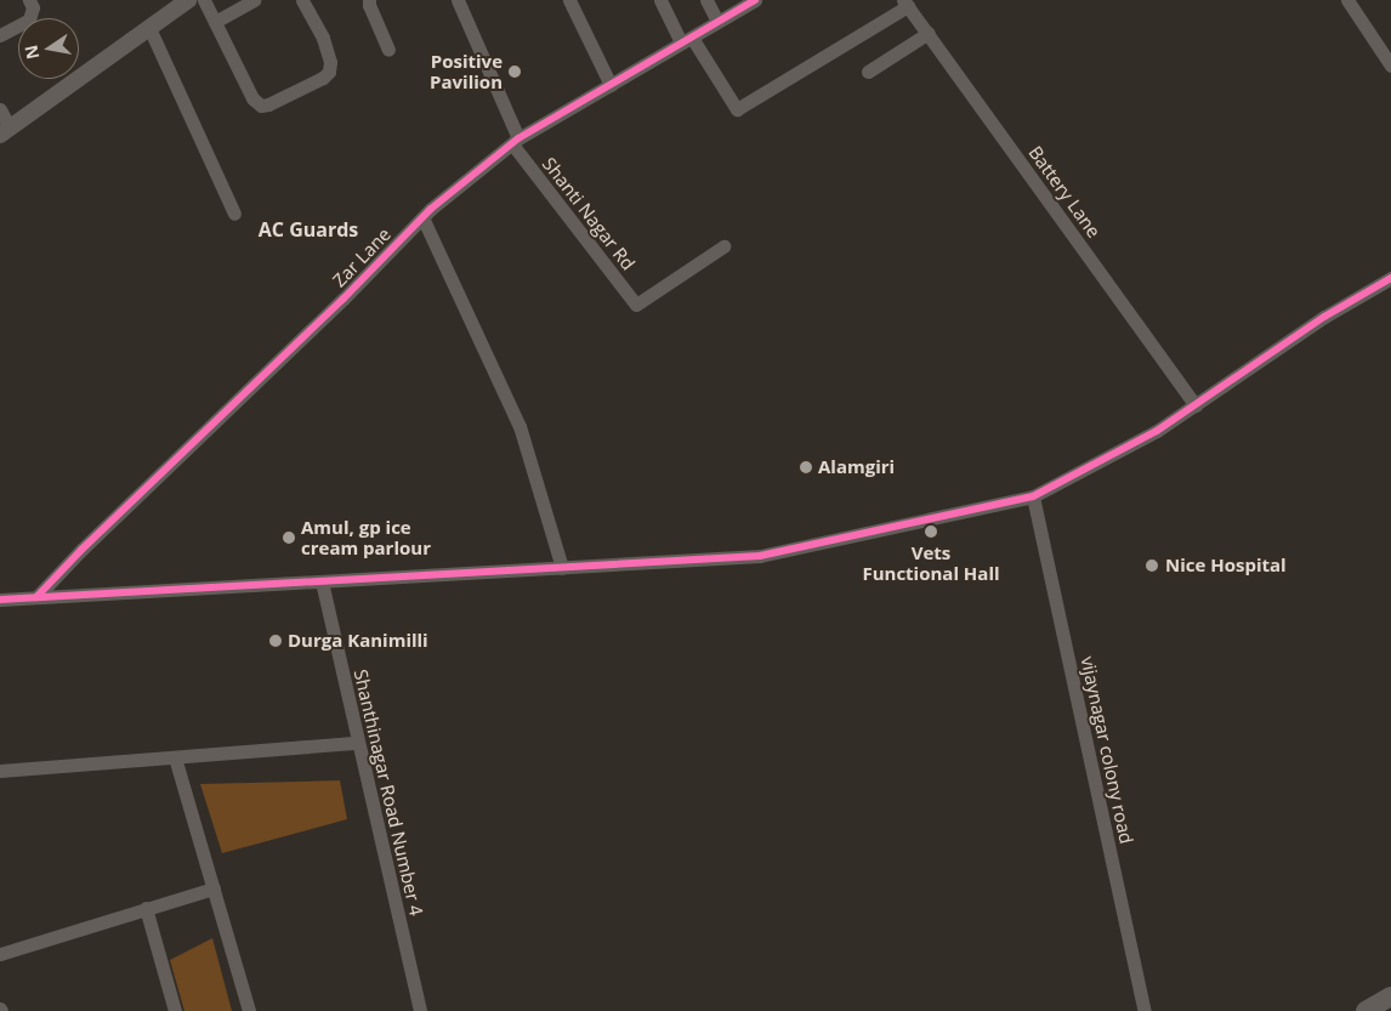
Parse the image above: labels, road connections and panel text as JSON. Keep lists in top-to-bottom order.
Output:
{
  "streets": {
    "street": [
      "Battery Lane",
      "Shanti Nagar Rd",
      "Zar Lane",
      "vijaynagar colony road",
      "Shanthinagar Road Number 4"
    ]
  },
  "crossings": [
    ["Shanti Nagar Rd", "Zar Lane"]
  ],
  "districts": ["AC Guards"],
  "places": [
    "Positive Pavilion",
    "Alamgiri",
    "Vets Functional Hall",
    "Amul, gp ice cream parlour",
    "Nice Hospital",
    "Durga Kanimilli"
  ],
  "north": "left"
}
